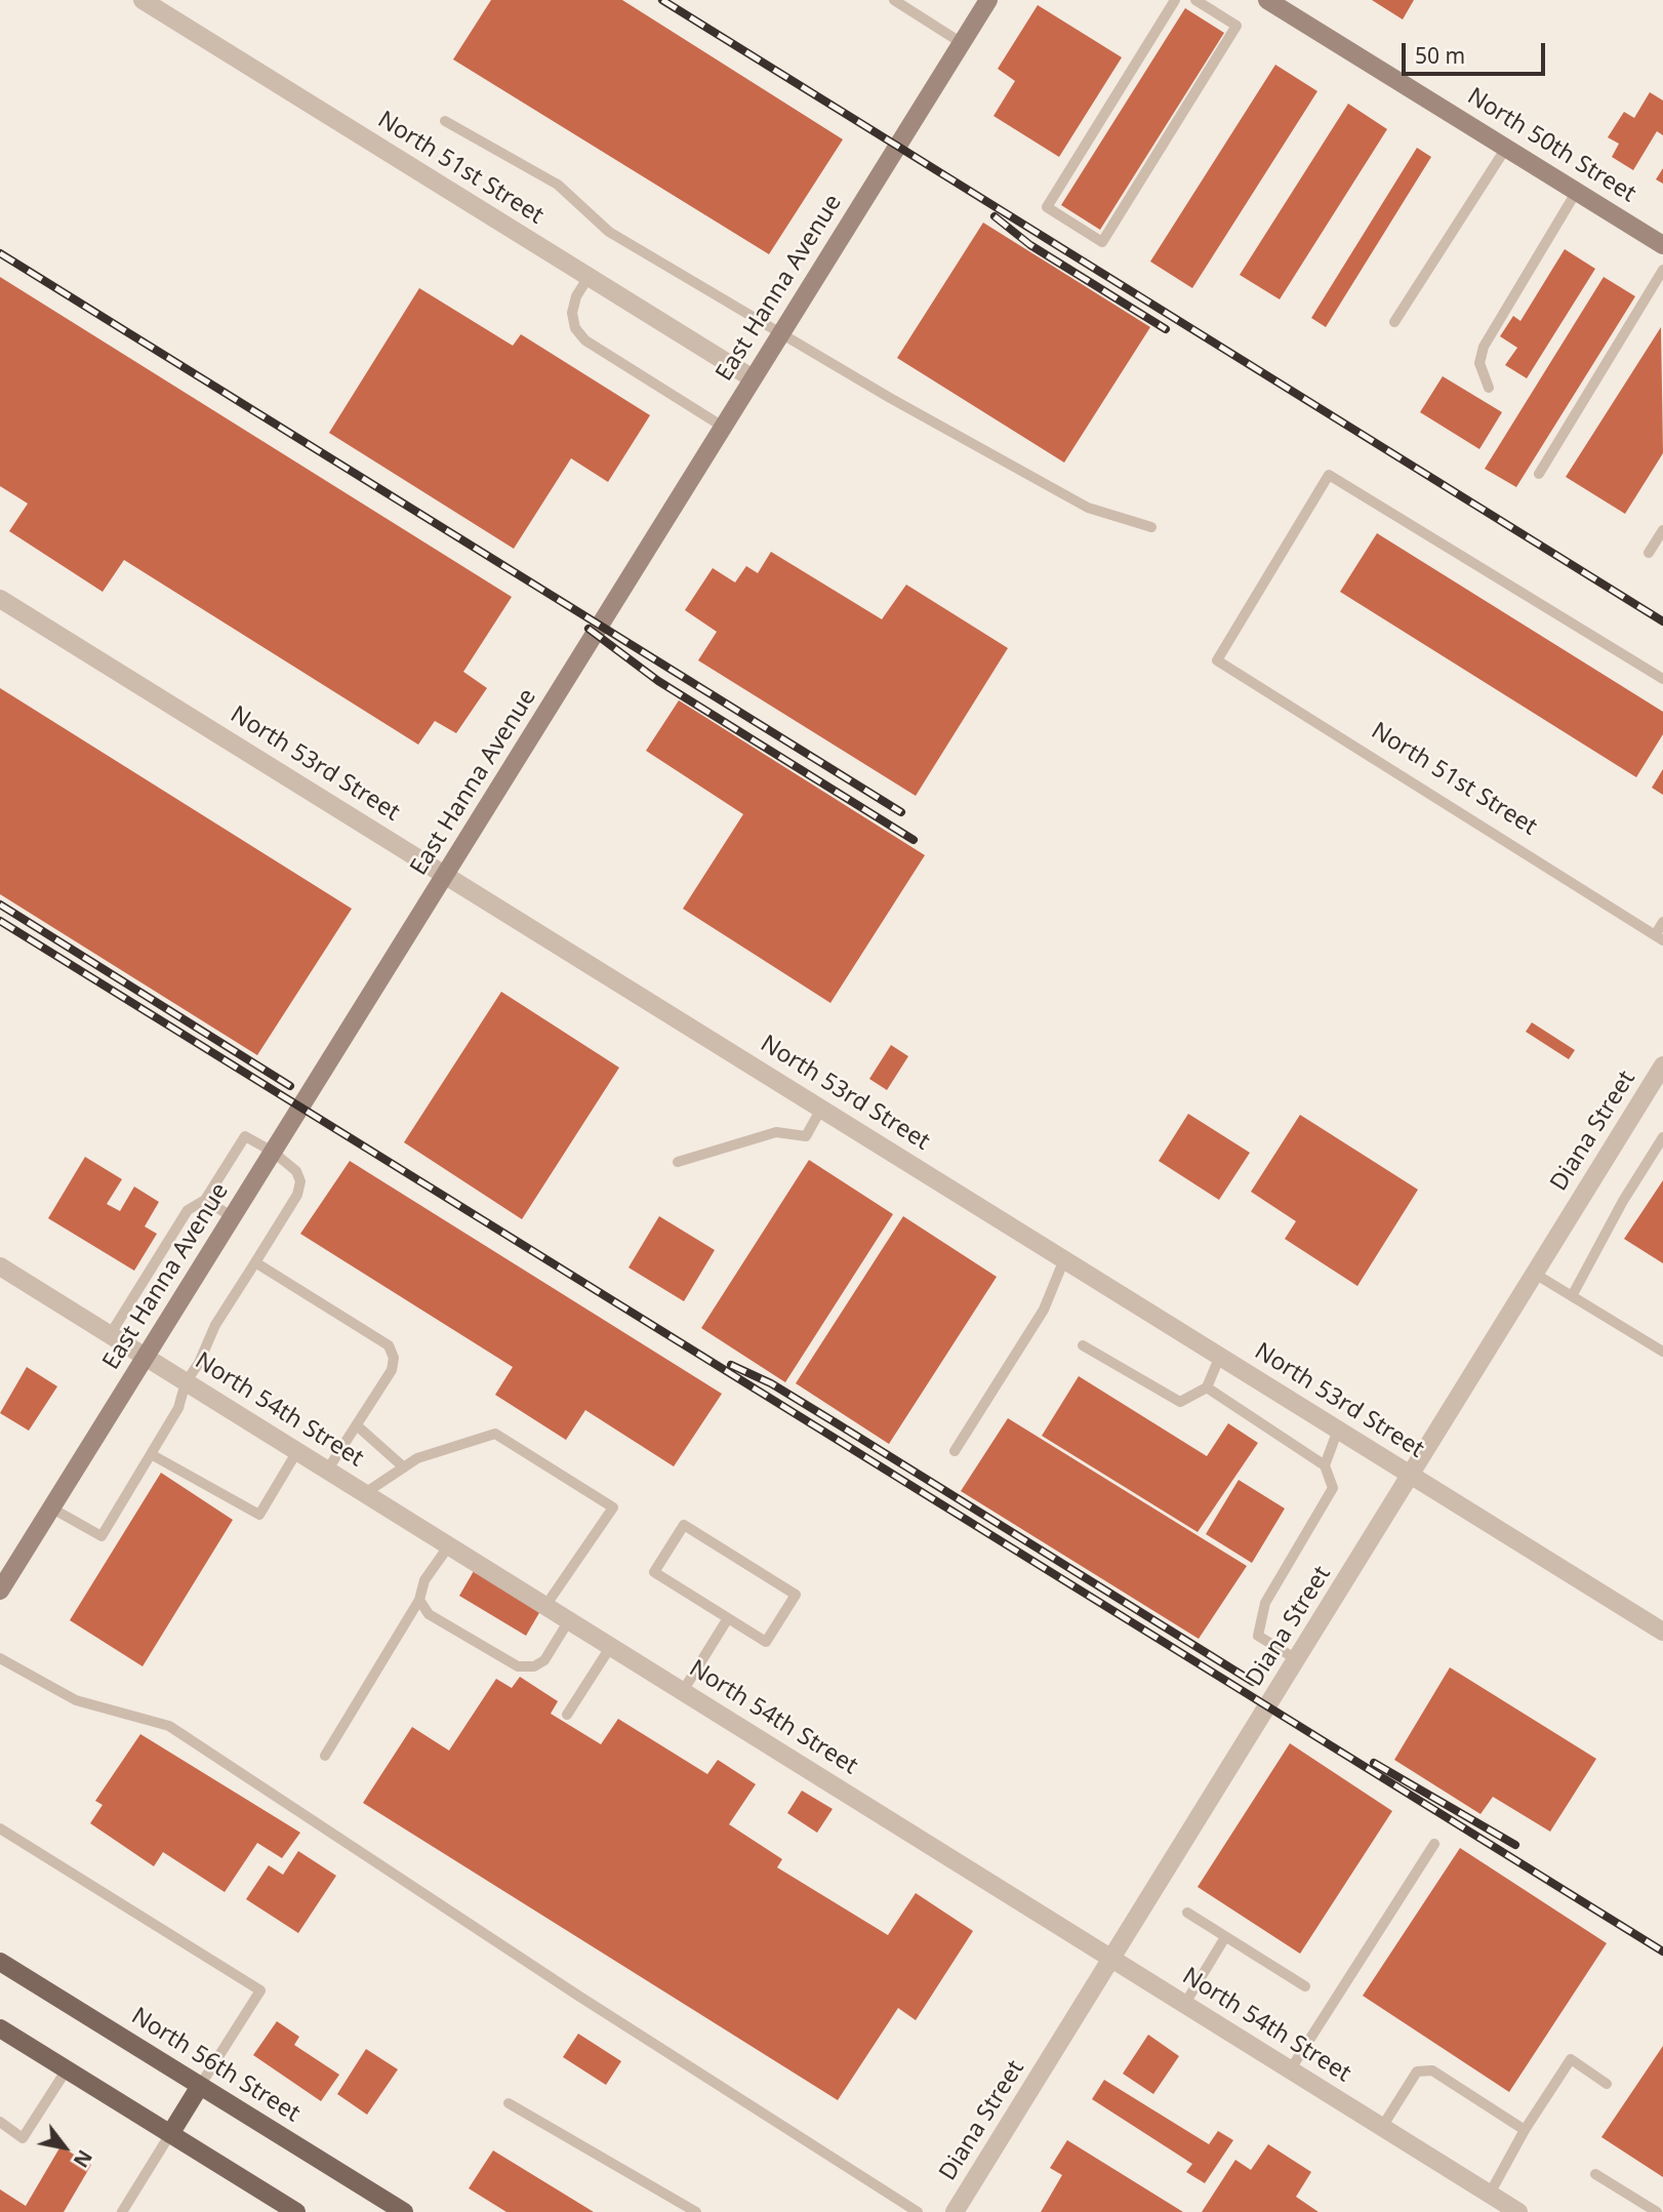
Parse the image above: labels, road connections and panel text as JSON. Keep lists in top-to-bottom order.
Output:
{
  "streets": {
    "main road": ["North 56th Street"],
    "street": [
      "North 50th Street",
      "North 51st Street",
      "East Hanna Avenue",
      "North 53rd Street",
      "Diana Street",
      "North 54th Street"
    ]
  },
  "crossings": [
    ["North 51st Street", "East Hanna Avenue"],
    ["East Hanna Avenue", "North 53rd Street"],
    ["East Hanna Avenue", "North 54th Street"],
    ["North 53rd Street", "Diana Street"],
    ["Diana Street", "North 54th Street"]
  ],
  "scale_bar": "50 m",
  "north": "bottom right"
}
